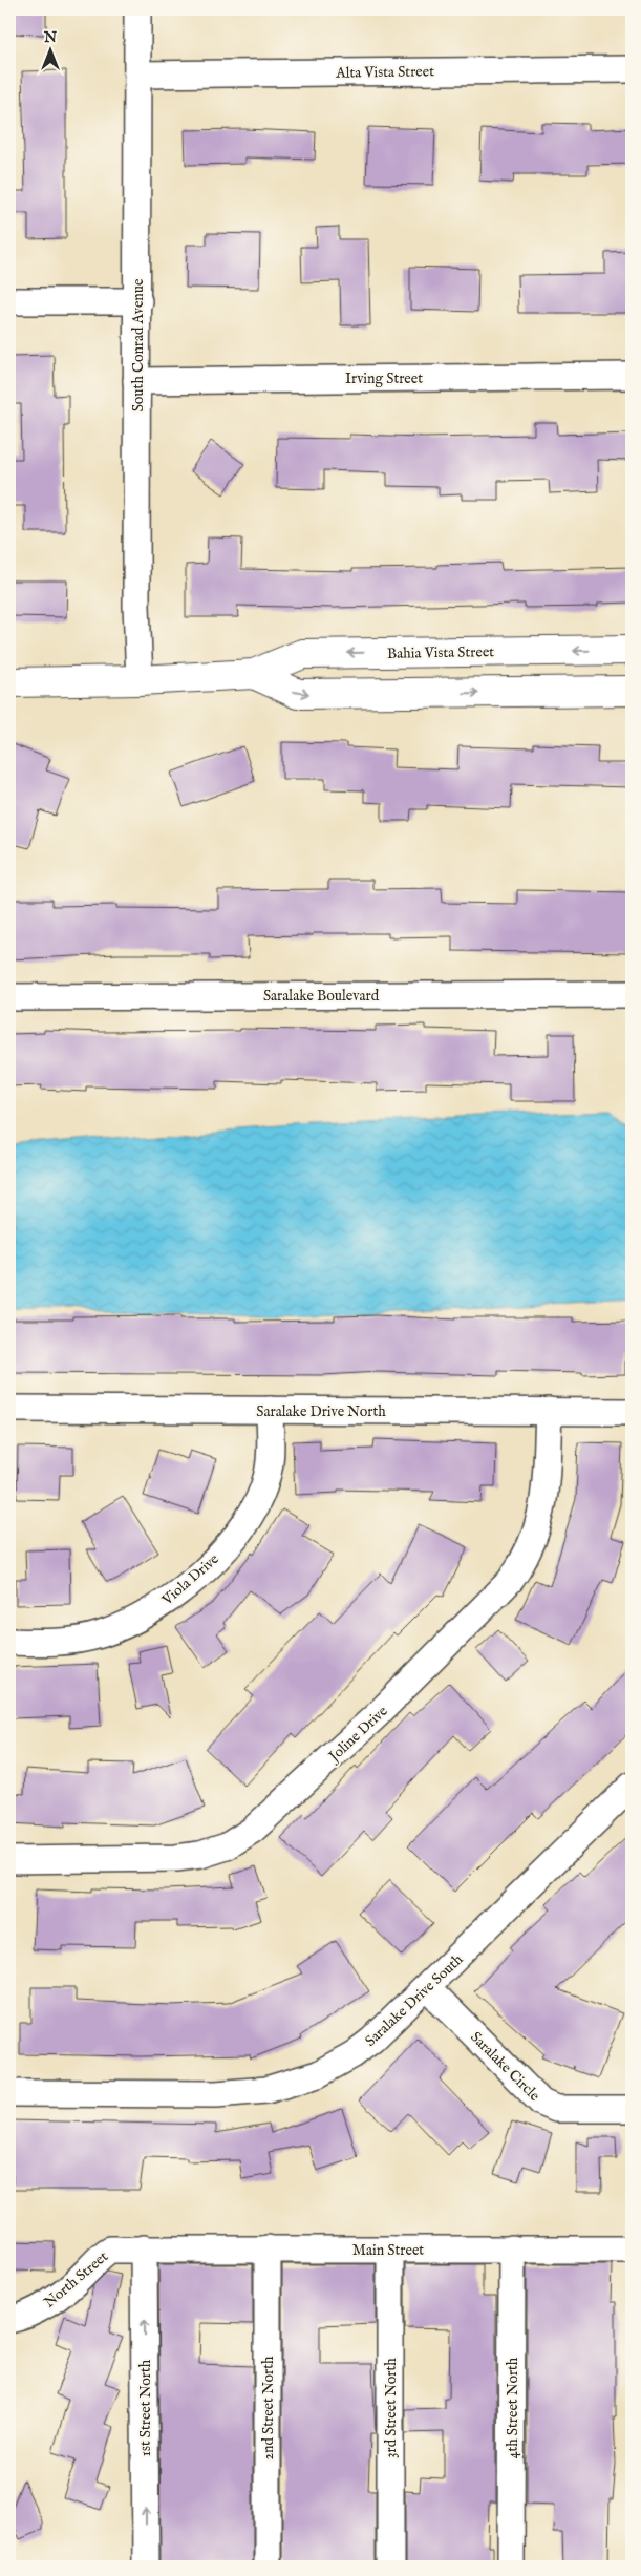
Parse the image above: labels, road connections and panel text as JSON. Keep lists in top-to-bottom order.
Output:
{
  "streets": {
    "street": [
      "Alta Vista Street",
      "South Conrad Avenue",
      "Irving Street",
      "Bahia Vista Street",
      "Saralake Boulevard",
      "Saralake Drive North",
      "Viola Drive",
      "Joline Drive",
      "Saralake Drive South",
      "Saralake Circle",
      "Main Street",
      "North Street",
      "1st Street North",
      "2nd Street North",
      "3rd Street North",
      "4th Street North"
    ]
  },
  "crossings": [
    ["Alta Vista Street", "South Conrad Avenue"],
    ["South Conrad Avenue", "Irving Street"],
    ["South Conrad Avenue", "Bahia Vista Street"],
    ["Saralake Drive North", "Viola Drive"],
    ["Saralake Drive North", "Joline Drive"],
    ["Saralake Drive South", "Saralake Circle"],
    ["Main Street", "North Street"],
    ["Main Street", "1st Street North"],
    ["Main Street", "2nd Street North"],
    ["Main Street", "3rd Street North"],
    ["Main Street", "4th Street North"],
    ["North Street", "1st Street North"]
  ],
  "one_way": ["1st Street North"],
  "north": "top"
}
